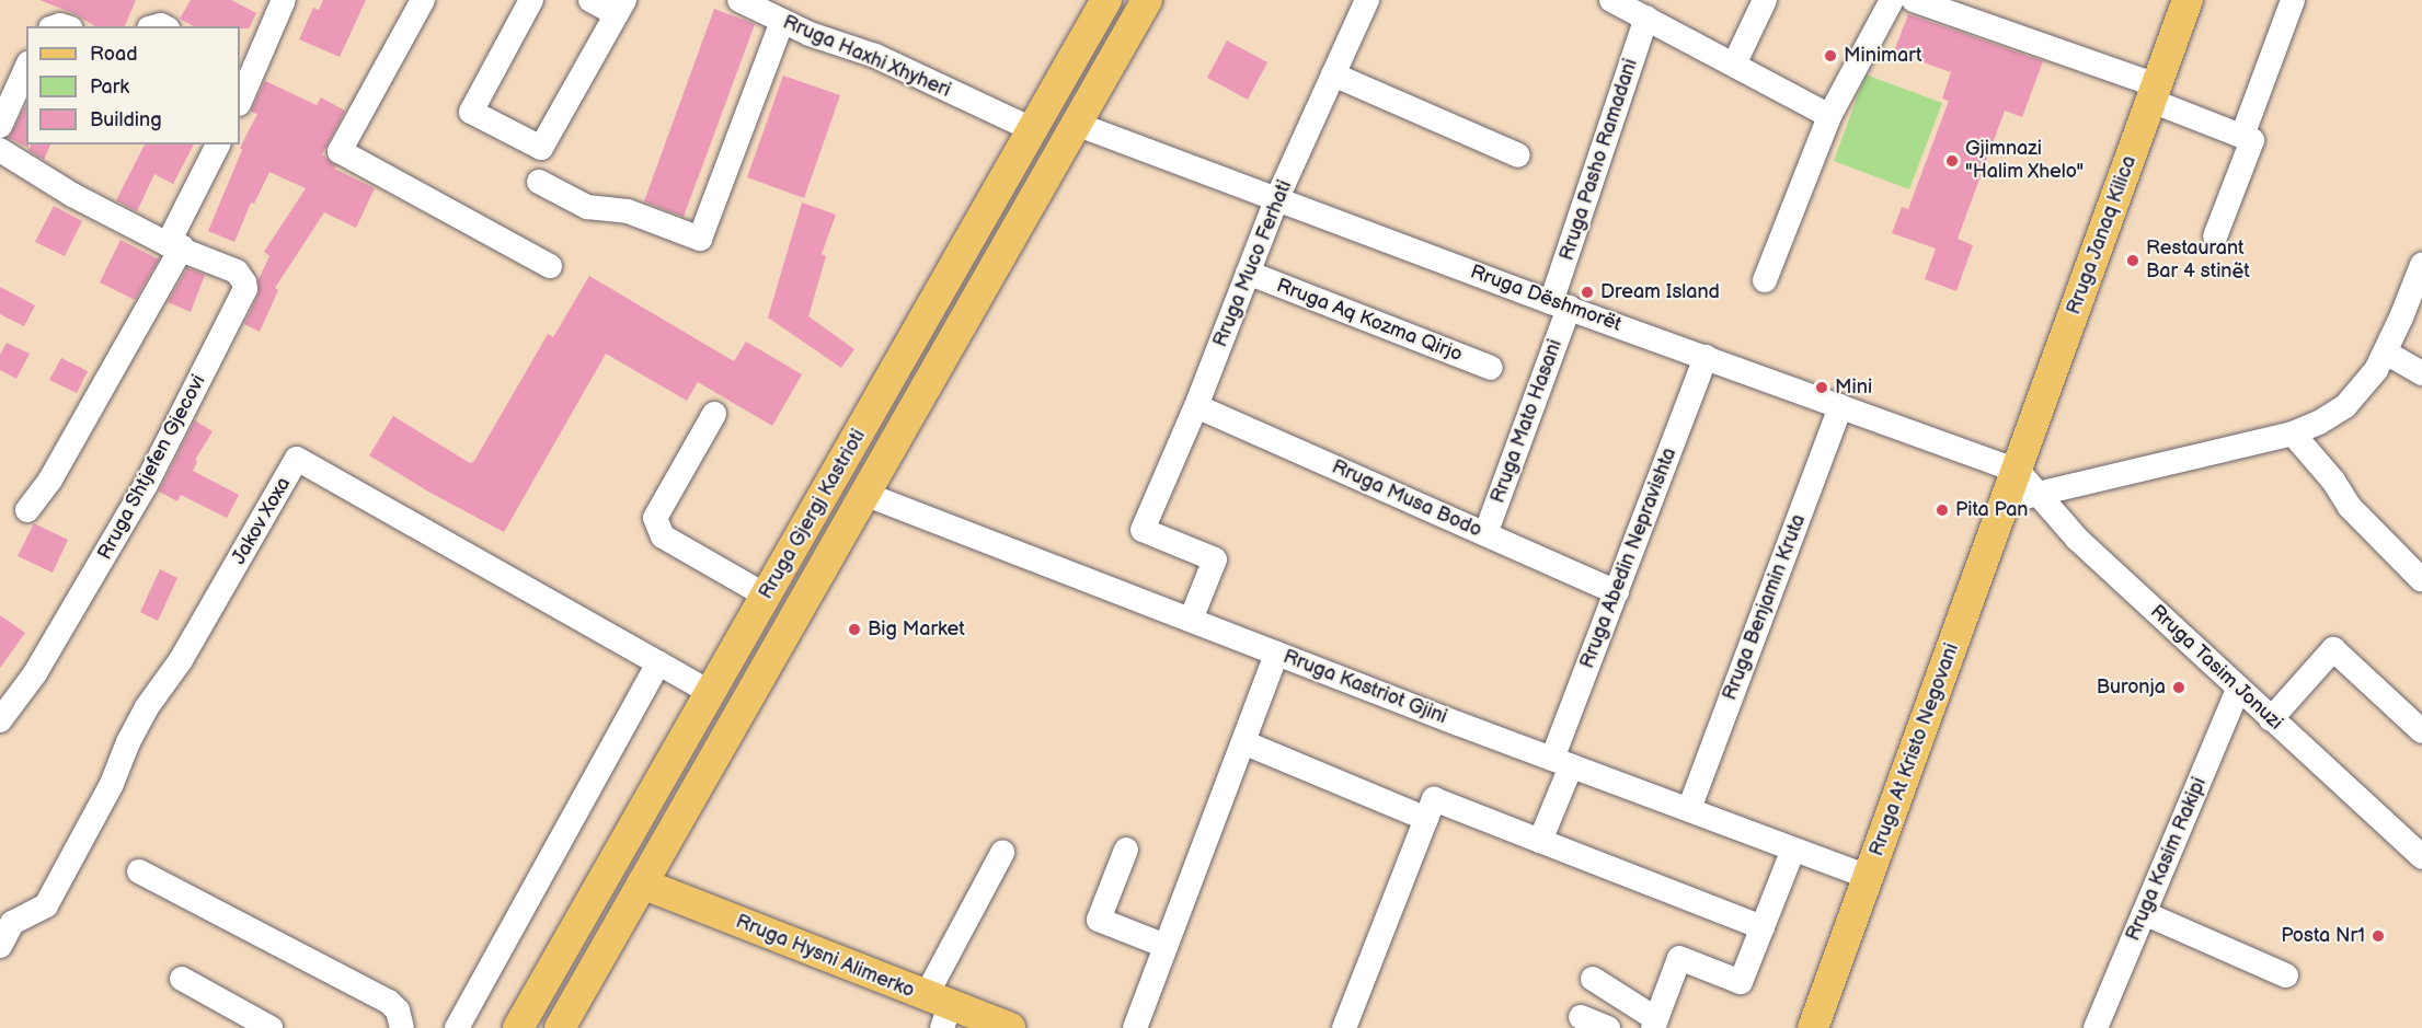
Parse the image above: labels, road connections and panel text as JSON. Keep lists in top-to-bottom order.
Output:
{
  "streets": {
    "main road": [
      "Rruga Janaq Kilica",
      "Rruga Gjergj Kastrioti",
      "Rruga At Kristo Negovani",
      "Rruga Hysni Alimerko"
    ],
    "street": [
      "Rruga Haxhi Xhyheri",
      "Rruga Pasho Ramadani",
      "Rruga Muco Ferhati",
      "Rruga Dëshmorët",
      "Rruga Aq Kozma Qirjo",
      "Rruga Mato Hasani",
      "Rruga Shtjefen Gjecovi",
      "Rruga Musa Bodo",
      "Jakov Xoxa",
      "Rruga Abedin Nepravishta",
      "Rruga Benjamin Kruta",
      "Rruga Tasim Jonuzi",
      "Rruga Kastriot Gjini",
      "Rruga Kasim Rakipi"
    ]
  },
  "crossings": [
    ["Rruga Haxhi Xhyheri", "Rruga Gjergj Kastrioti"],
    ["Rruga Pasho Ramadani", "Rruga Dëshmorët"],
    ["Rruga Pasho Ramadani", "Rruga Mato Hasani"],
    ["Rruga Janaq Kilica", "Rruga Dëshmorët"],
    ["Rruga Janaq Kilica", "Rruga Tasim Jonuzi"],
    ["Rruga Janaq Kilica", "Rruga At Kristo Negovani"],
    ["Rruga Muco Ferhati", "Rruga Dëshmorët"],
    ["Rruga Muco Ferhati", "Rruga Aq Kozma Qirjo"],
    ["Rruga Muco Ferhati", "Rruga Musa Bodo"],
    ["Rruga Muco Ferhati", "Rruga Kastriot Gjini"],
    ["Rruga Dëshmorët", "Rruga Mato Hasani"],
    ["Rruga Dëshmorët", "Rruga Gjergj Kastrioti"],
    ["Rruga Dëshmorët", "Rruga Abedin Nepravishta"],
    ["Rruga Dëshmorët", "Rruga Benjamin Kruta"],
    ["Rruga Dëshmorët", "Rruga Tasim Jonuzi"],
    ["Rruga Dëshmorët", "Rruga At Kristo Negovani"],
    ["Rruga Mato Hasani", "Rruga Musa Bodo"],
    ["Rruga Musa Bodo", "Rruga Abedin Nepravishta"],
    ["Rruga Gjergj Kastrioti", "Jakov Xoxa"],
    ["Rruga Gjergj Kastrioti", "Rruga Kastriot Gjini"],
    ["Rruga Gjergj Kastrioti", "Rruga Hysni Alimerko"],
    ["Rruga Abedin Nepravishta", "Rruga Kastriot Gjini"],
    ["Rruga Benjamin Kruta", "Rruga Kastriot Gjini"],
    ["Rruga Tasim Jonuzi", "Rruga At Kristo Negovani"],
    ["Rruga Tasim Jonuzi", "Rruga Kasim Rakipi"],
    ["Rruga Kastriot Gjini", "Rruga At Kristo Negovani"]
  ],
  "places": [
    "Minimart",
    "Gjimnazi \"Halim Xhelo\"",
    "Restaurant Bar 4 stinët",
    "Dream Island",
    "Mini",
    "Pita Pan",
    "Big Market",
    "Buronja",
    "Posta Nr1"
  ],
  "legend": ["Road", "Park", "Building"]
}
